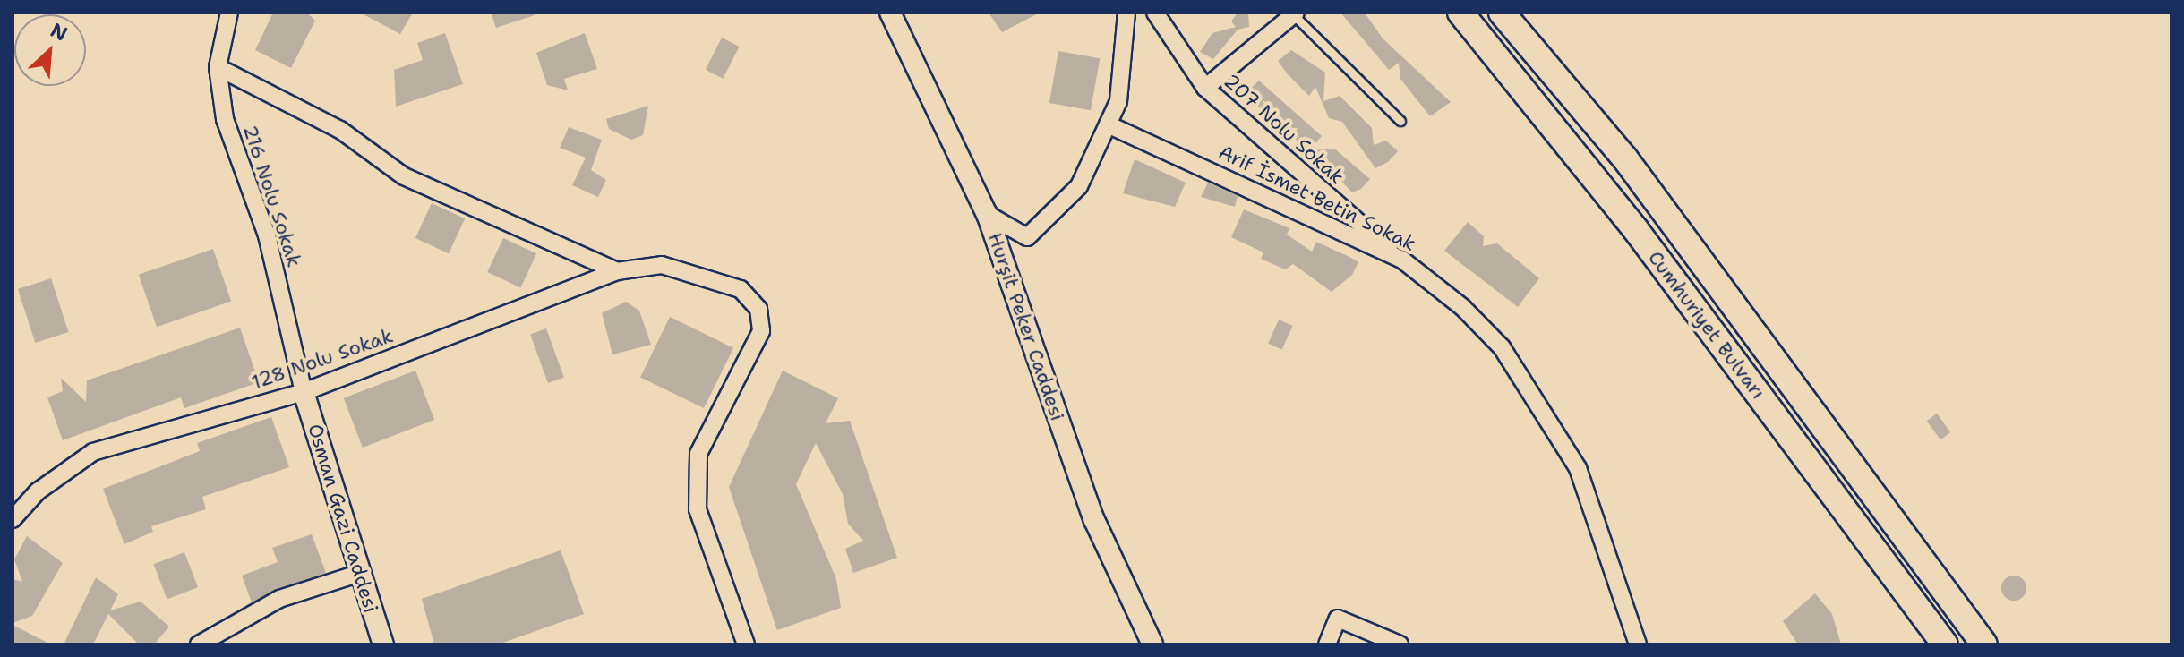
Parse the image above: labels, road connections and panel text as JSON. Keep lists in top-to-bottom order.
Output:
{
  "streets": {
    "main road": ["Cumhuriyet Bulvarı"],
    "street": [
      "207 Nolu Sokak",
      "216 Nolu Sokak",
      "Arif İsmet Betin Sokak",
      "Hurşit Peker Caddesi",
      "128 Nolu Sokak",
      "Osman Gazi Caddesi"
    ]
  },
  "crossings": [
    ["207 Nolu Sokak", "Arif İsmet Betin Sokak"],
    ["216 Nolu Sokak", "128 Nolu Sokak"],
    ["216 Nolu Sokak", "Osman Gazi Caddesi"],
    ["128 Nolu Sokak", "Osman Gazi Caddesi"]
  ],
  "north": "top right"
}
